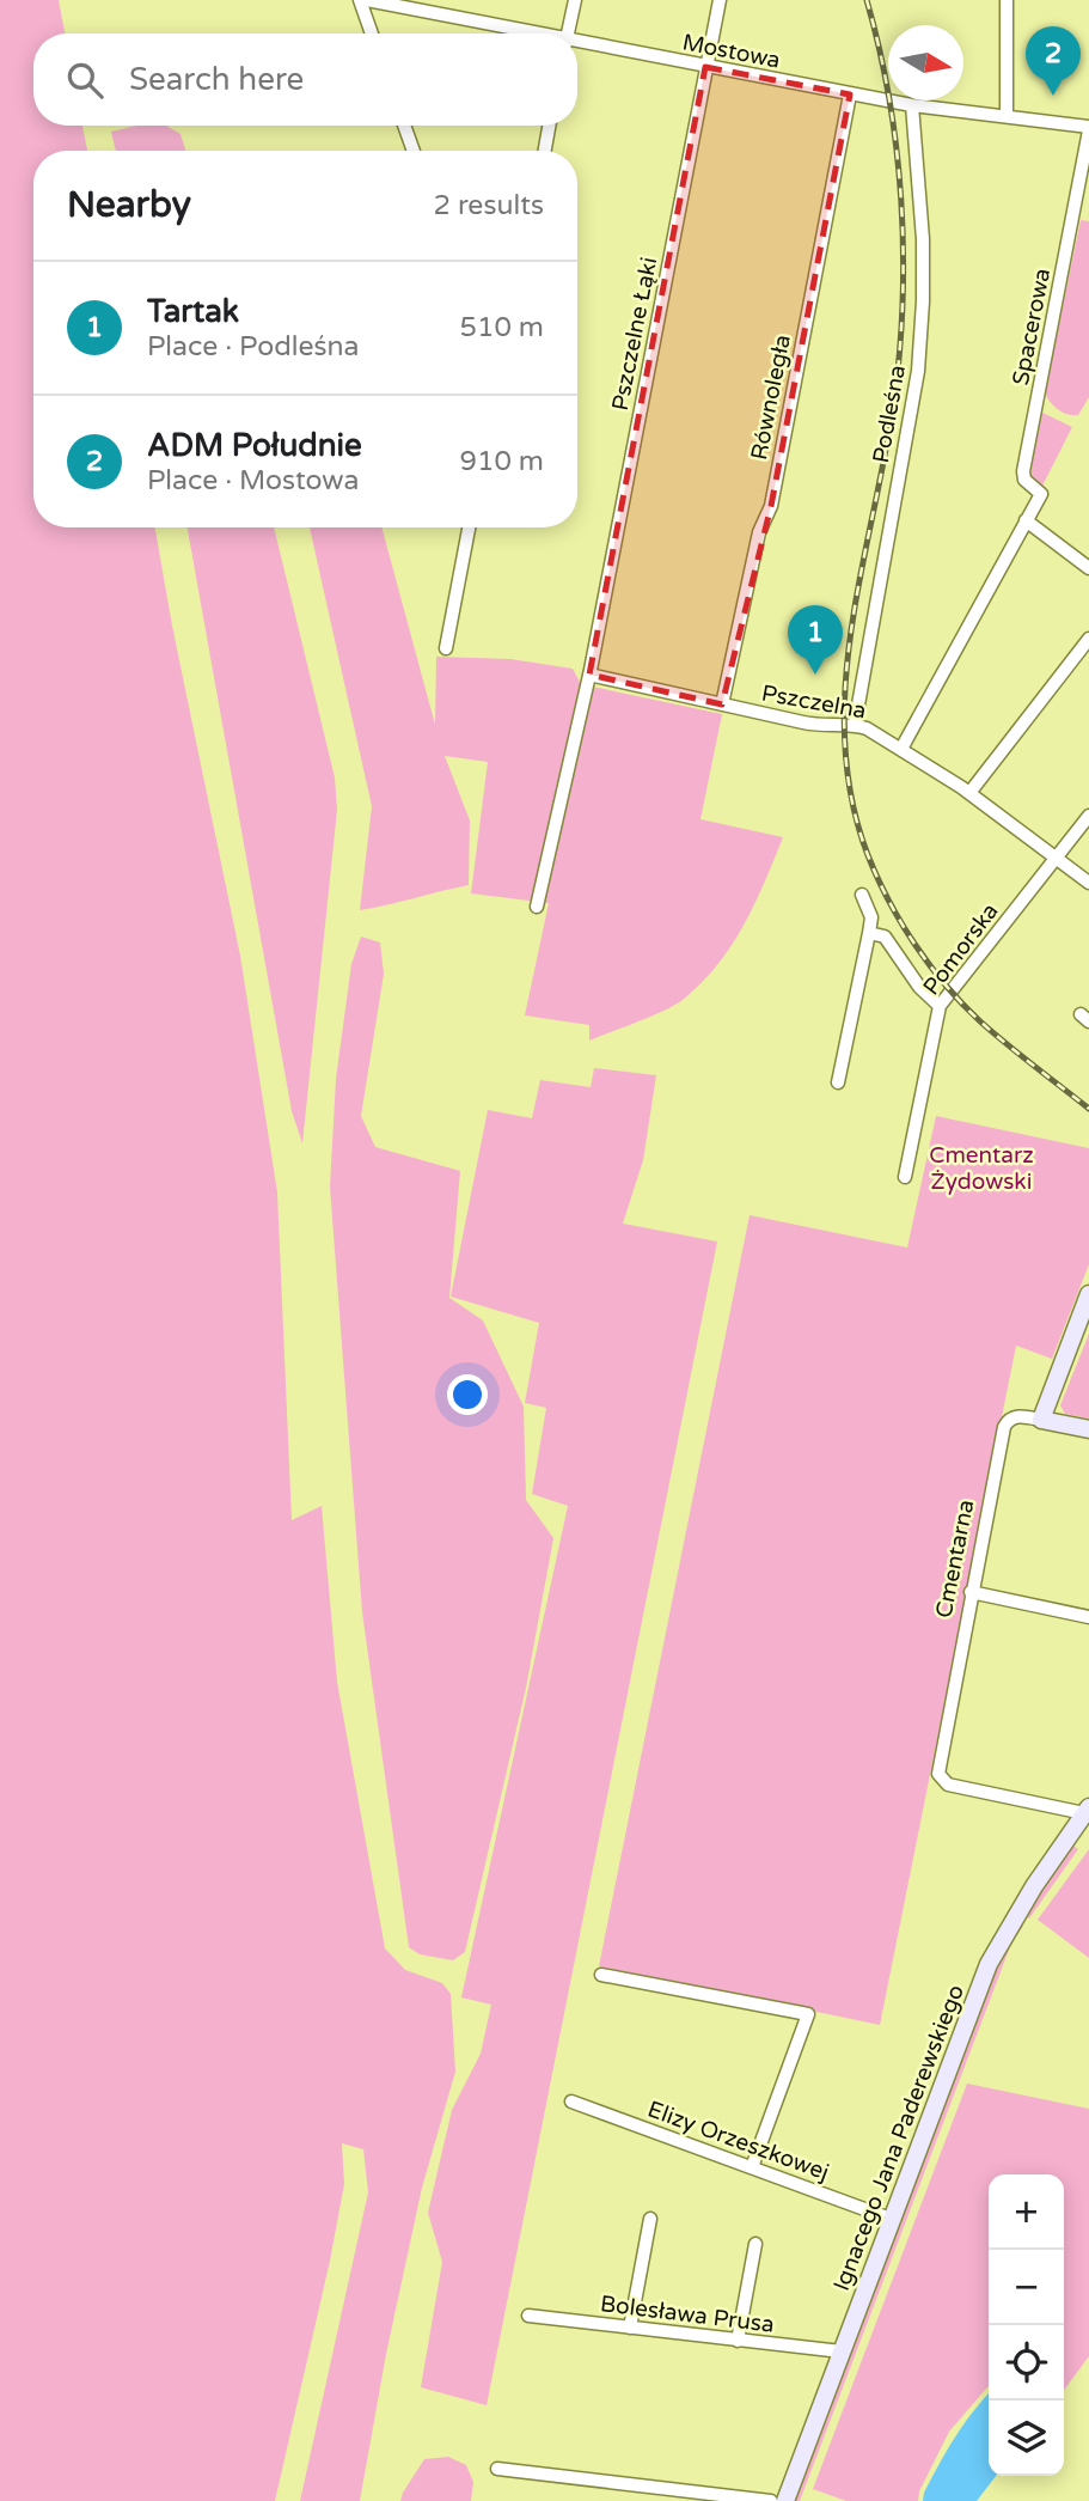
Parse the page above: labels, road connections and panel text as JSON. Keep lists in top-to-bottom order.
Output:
{
  "streets": {
    "main road": ["Cmentarna", "Ignacego Jana Paderewskiego"],
    "street": [
      "Mostowa",
      "Spacerowa",
      "Pszczelne Łąki",
      "Równoległa",
      "Podleśna",
      "Pszczelna",
      "Pomorska",
      "Elizy Orzeszkowej",
      "Bolesława Prusa"
    ]
  },
  "crossings": [
    ["Mostowa", "Spacerowa"],
    ["Mostowa", "Pszczelne Łąki"],
    ["Mostowa", "Równoległa"],
    ["Mostowa", "Podleśna"],
    ["Pszczelne Łąki", "Pszczelna"],
    ["Równoległa", "Pszczelna"],
    ["Podleśna", "Pszczelna"],
    ["Pszczelna", "Pomorska"],
    ["Cmentarna", "Ignacego Jana Paderewskiego"],
    ["Ignacego Jana Paderewskiego", "Elizy Orzeszkowej"],
    ["Ignacego Jana Paderewskiego", "Bolesława Prusa"]
  ],
  "parks": ["Cmentarz Żydowski"],
  "north": "right",
  "page": {
    "pins": ["2", "1"],
    "search": "Search here",
    "heading": ["Nearby", "2 results"],
    "list": [
      {
        "mark": "1",
        "name": "Tartak",
        "note": "Place · Podleśna",
        "value": "510 m"
      },
      {
        "mark": "2",
        "name": "ADM Południe",
        "note": "Place · Mostowa",
        "value": "910 m"
      }
    ],
    "map_buttons": ["+", "−"]
  }
}
